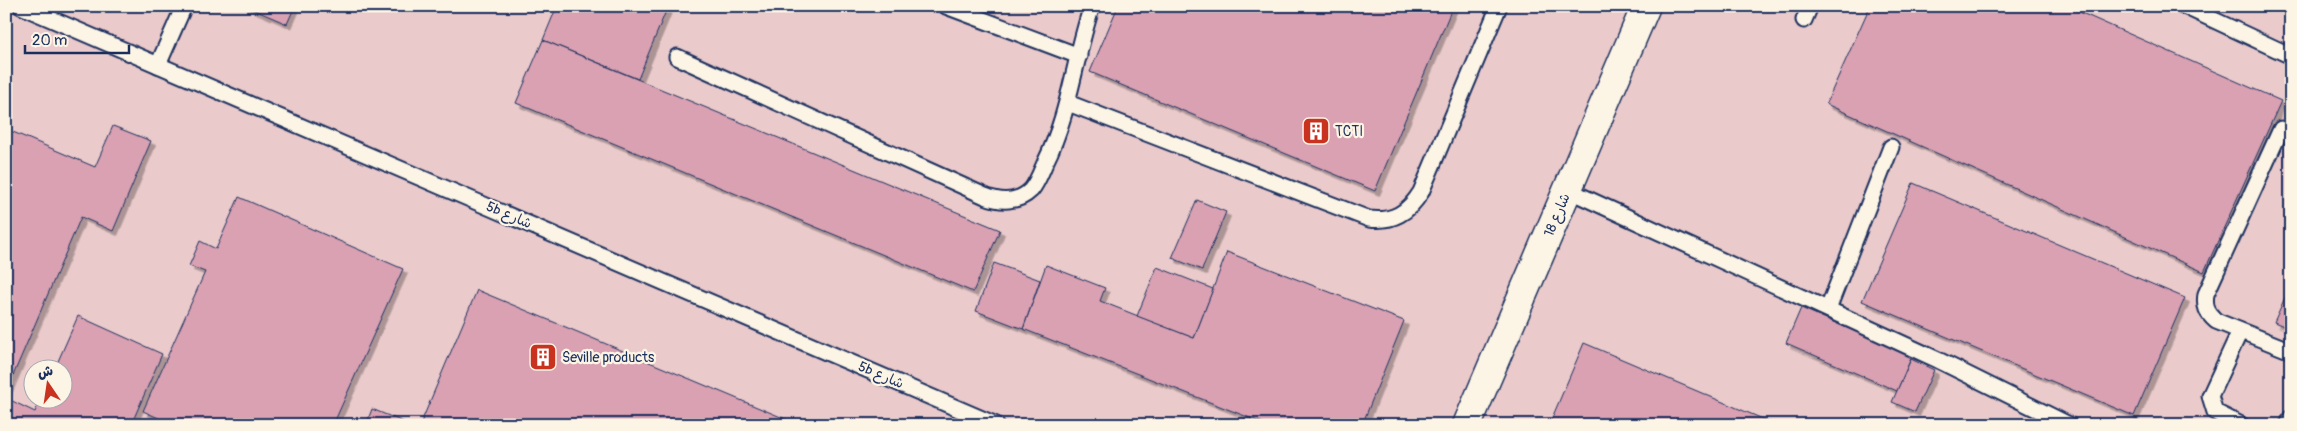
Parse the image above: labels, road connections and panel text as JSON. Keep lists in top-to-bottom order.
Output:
{
  "streets": {
    "street": ["شارع 18"],
    "lane": ["5b شارع"]
  },
  "places": {
    "building": ["TCTI", "Seville products"]
  },
  "scale_bar": "20 m",
  "north": "top"
}
